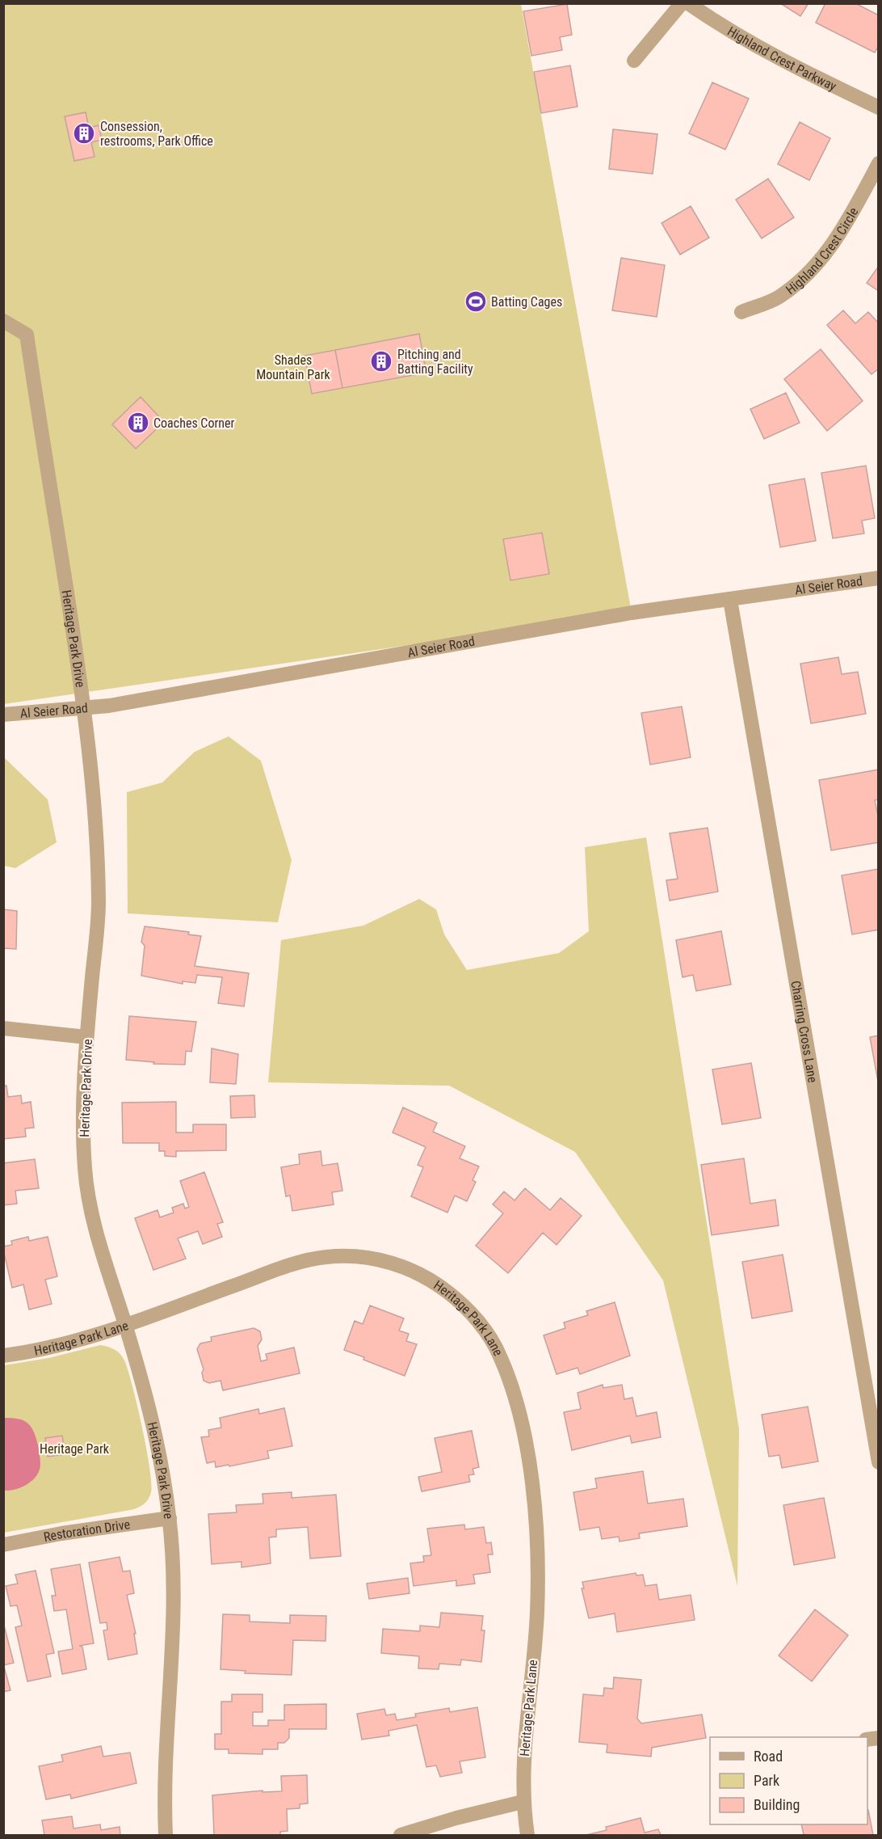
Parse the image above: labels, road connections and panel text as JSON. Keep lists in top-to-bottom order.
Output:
{
  "streets": {
    "street": [
      "Highland Crest Parkway",
      "Highland Crest Circle",
      "Al Seier Road",
      "Heritage Park Drive",
      "Charring Cross Lane",
      "Heritage Park Lane",
      "Restoration Drive"
    ]
  },
  "crossings": [
    ["Al Seier Road", "Heritage Park Drive"],
    ["Al Seier Road", "Charring Cross Lane"],
    ["Heritage Park Drive", "Heritage Park Lane"],
    ["Heritage Park Drive", "Restoration Drive"]
  ],
  "parks": ["Shades Mountain Park", "Heritage Park"],
  "places": {
    "building": ["Consession, restrooms, Park Office", "Pitching and Batting Facility", "Coaches Corner"],
    "sports": ["Batting Cages"]
  },
  "legend": ["Road", "Park", "Building"]
}
